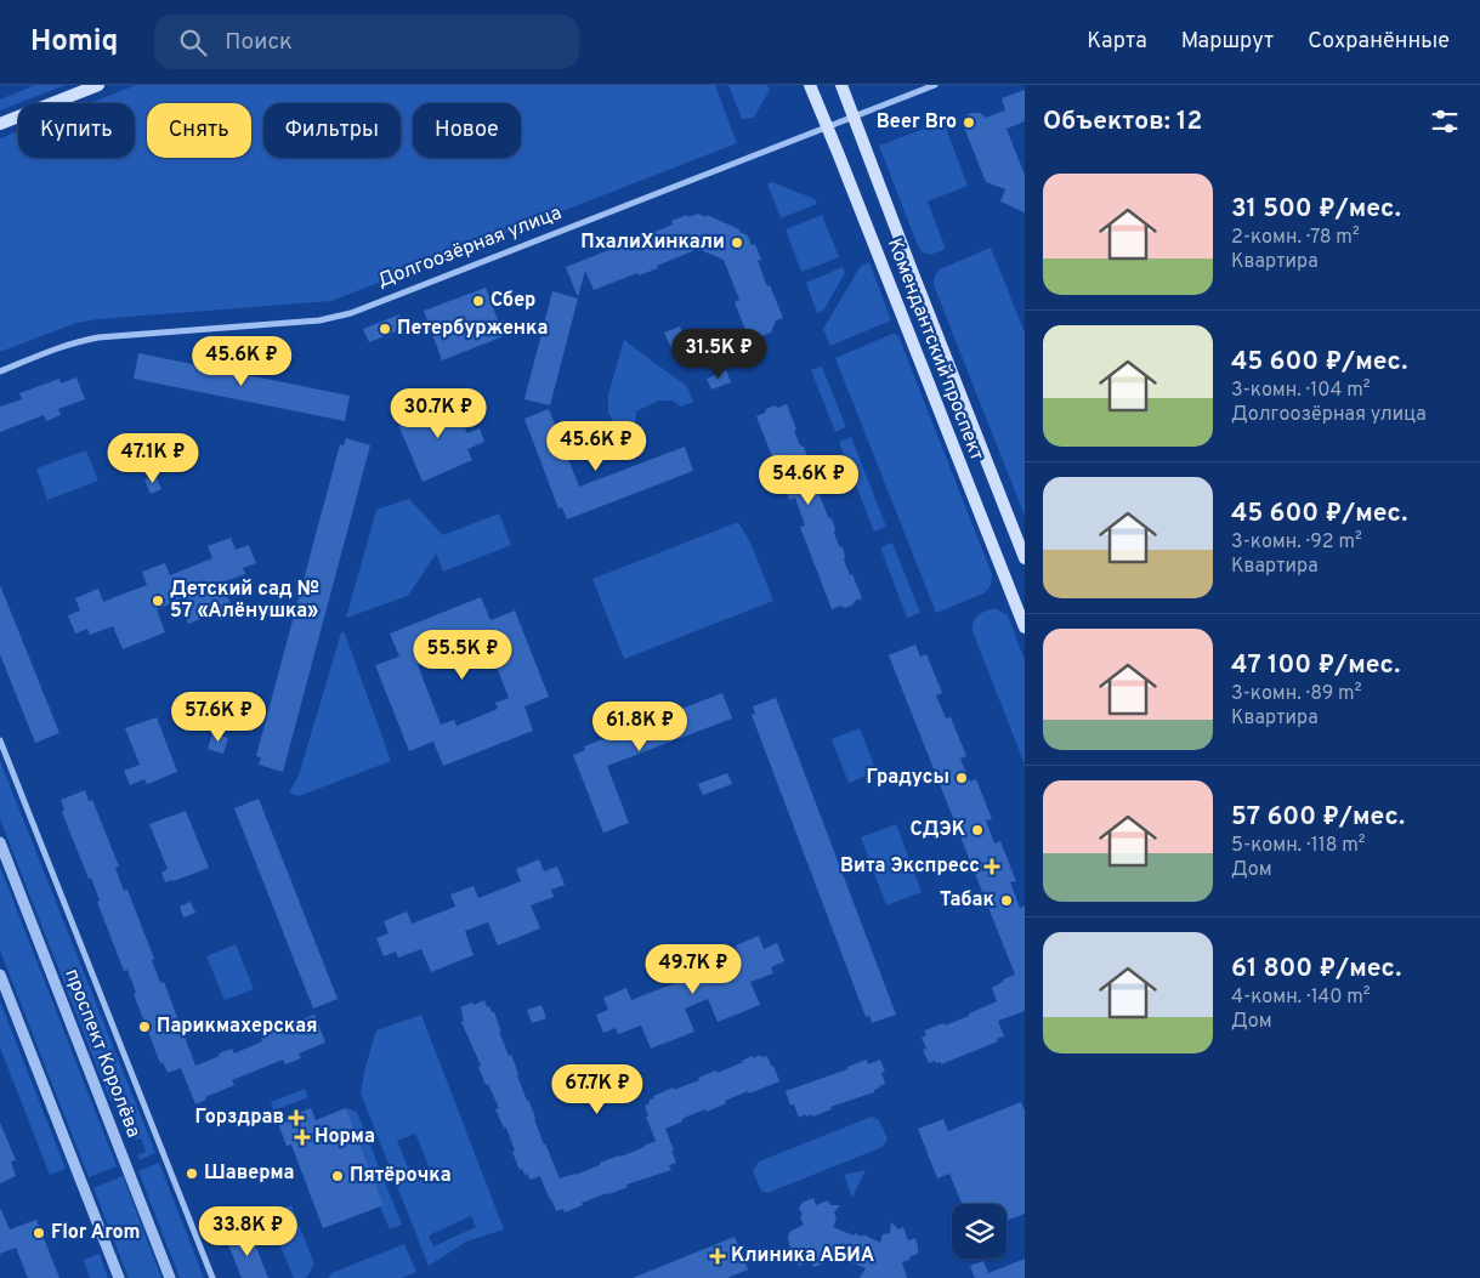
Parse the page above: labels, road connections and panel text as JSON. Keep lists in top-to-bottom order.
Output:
{
  "streets": {
    "main road": ["Комендантский проспект"],
    "street": ["Долгоозёрная улица", "проспект Королёва"]
  },
  "crossings": [
    ["Долгоозёрная улица", "Комендантский проспект"]
  ],
  "places": {
    "other": [
      "Beer Bro",
      "ПхалиХинкали",
      "Сбер",
      "Петербурженка",
      "Детский сад № 57 «Алёнушка»",
      "Градусы",
      "СДЭК",
      "Табак",
      "Парикмахерская",
      "Шаверма",
      "Пятёрочка",
      "Flor Arom"
    ],
    "health": [
      "Вита Экспресс",
      "Горздрав",
      "Норма",
      "Клиника АБИА"
    ]
  },
  "page": {
    "header": "Homiq",
    "search": "Поиск",
    "nav": ["Карта", "Маршрут", "Сохранённые"],
    "heading": "Объектов: 12",
    "chip": [
      "Купить",
      "Снять",
      "Фильтры",
      "Новое"
    ],
    "list": [
      {
        "name": "31 500 ₽/мес.",
        "note": "2-комн. · 78 m² · Квартира"
      },
      {
        "name": "45 600 ₽/мес.",
        "note": "3-комн. · 104 m² · Долгоозёрная улица"
      },
      {
        "name": "45 600 ₽/мес.",
        "note": "3-комн. · 92 m² · Квартира"
      },
      {
        "name": "47 100 ₽/мес.",
        "note": "3-комн. · 89 m² · Квартира"
      },
      {
        "name": "57 600 ₽/мес.",
        "note": "5-комн. · 118 m² · Дом"
      },
      {
        "name": "61 800 ₽/мес.",
        "note": "4-комн. · 140 m² · Дом"
      }
    ],
    "price": [
      "31.5K ₽",
      "45.6K ₽",
      "30.7K ₽",
      "45.6K ₽",
      "47.1K ₽",
      "54.6K ₽",
      "55.5K ₽",
      "57.6K ₽",
      "61.8K ₽",
      "49.7K ₽",
      "67.7K ₽",
      "33.8K ₽"
    ]
  }
}
